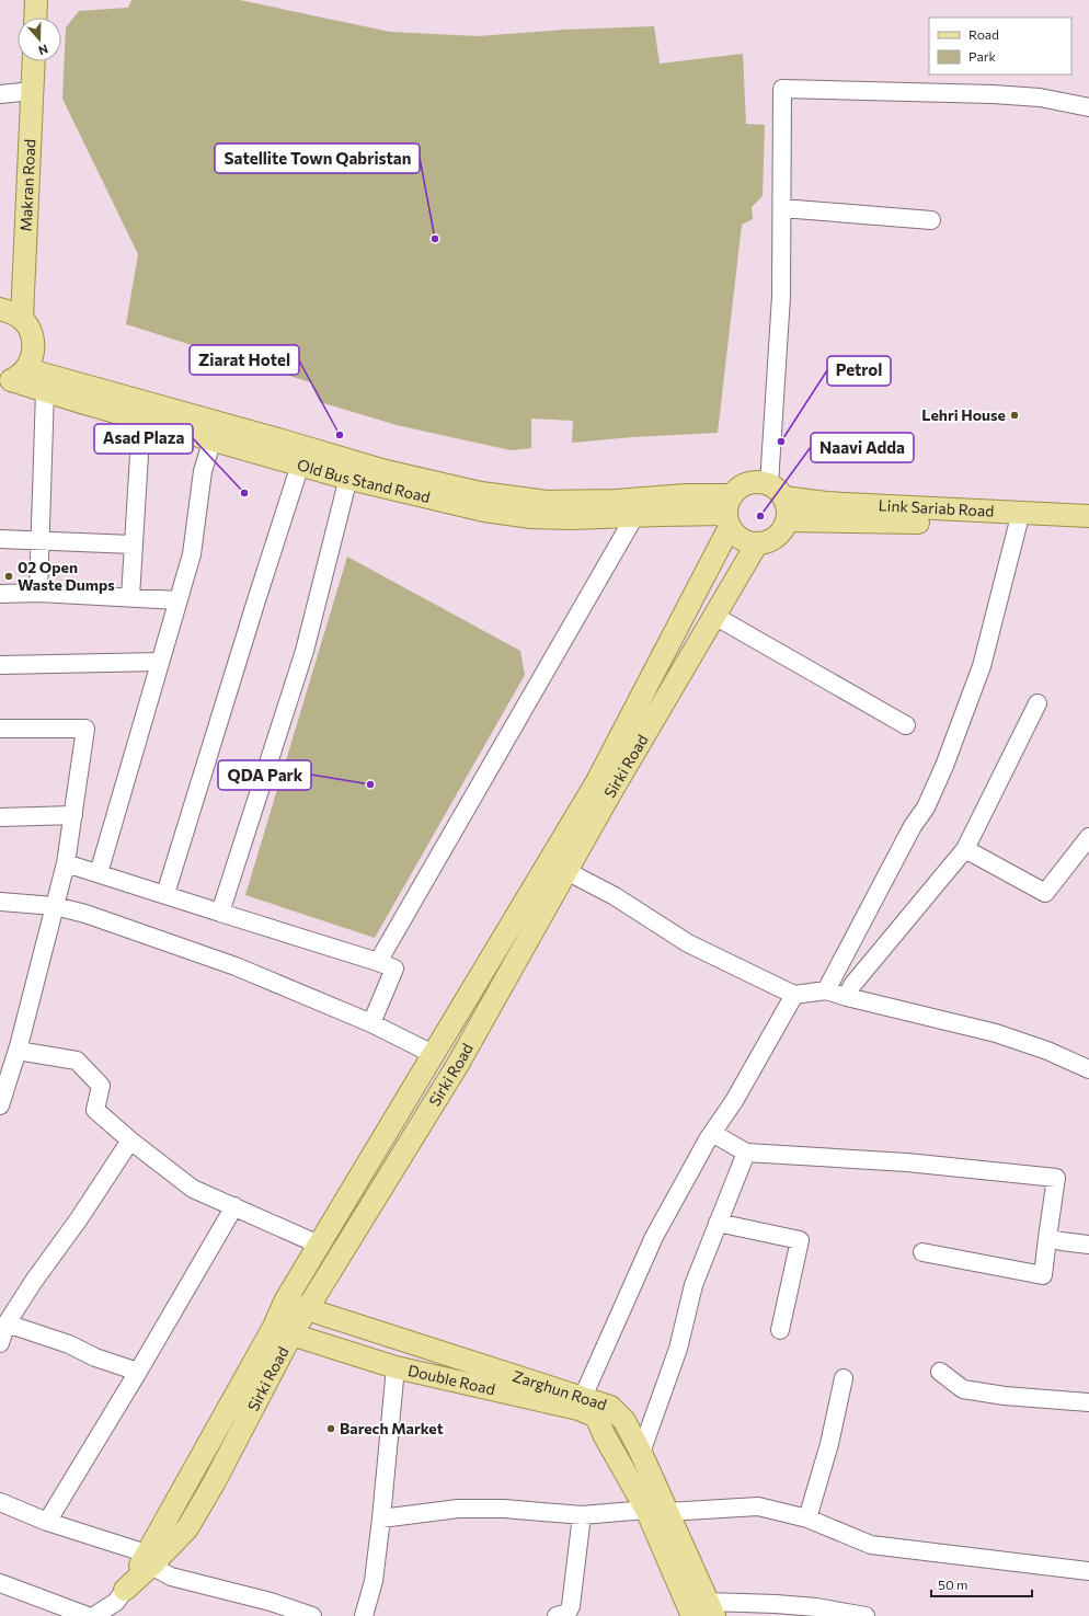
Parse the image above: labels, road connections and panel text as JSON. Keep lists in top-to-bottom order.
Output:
{
  "streets": {
    "main road": [
      "Makran Road",
      "Old Bus Stand Road",
      "Link Sariab Road",
      "Sirki Road",
      "Double Road",
      "Zarghun Road"
    ]
  },
  "crossings": [
    ["Old Bus Stand Road", "Link Sariab Road"],
    ["Old Bus Stand Road", "Sirki Road"],
    ["Link Sariab Road", "Sirki Road"],
    ["Sirki Road", "Double Road"],
    ["Sirki Road", "Zarghun Road"],
    ["Double Road", "Zarghun Road"]
  ],
  "places": [
    "Satellite Town Qabristan",
    "Lehri House",
    "Ziarat Hotel",
    "Petrol",
    "Asad Plaza",
    "Naavi Adda",
    "02 Open Waste Dumps",
    "QDA Park",
    "Barech Market"
  ],
  "legend": ["Road", "Park"],
  "scale_bar": "50 m",
  "north": "bottom"
}
